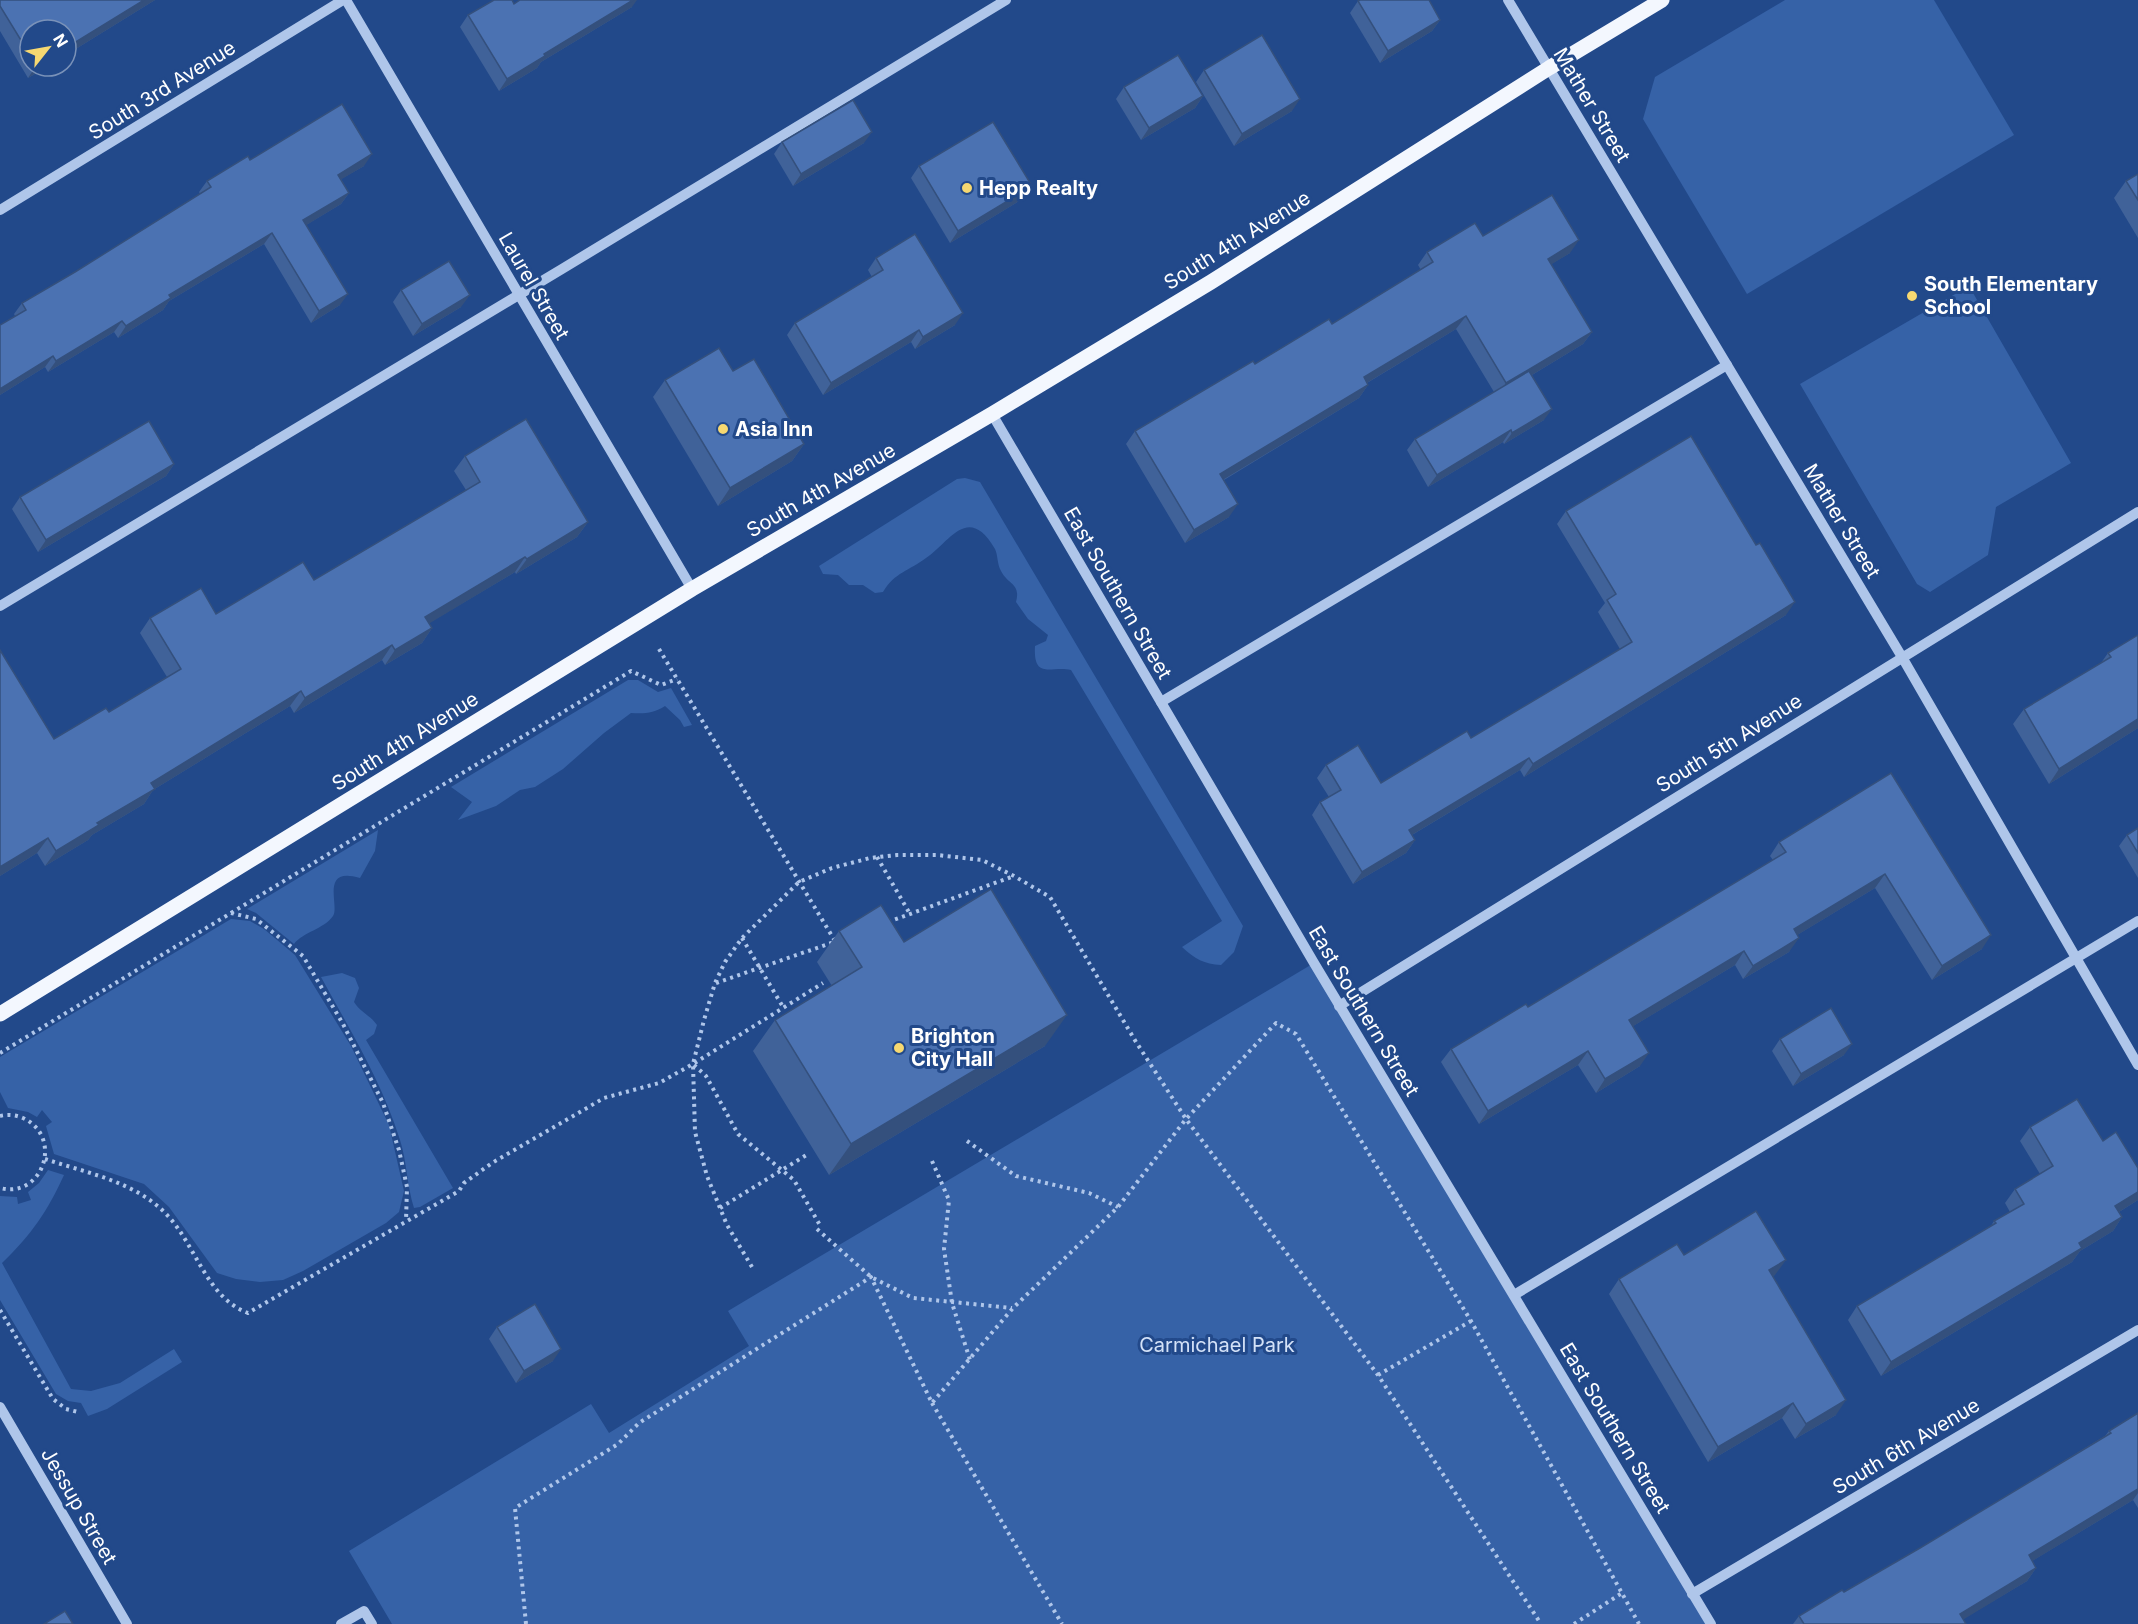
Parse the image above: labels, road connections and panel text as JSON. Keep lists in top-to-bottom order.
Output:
{
  "streets": {
    "main road": ["South 4th Avenue"],
    "street": [
      "South 3rd Avenue",
      "Mather Street",
      "Laurel Street",
      "East Southern Street",
      "South 5th Avenue",
      "South 6th Avenue",
      "Jessup Street"
    ]
  },
  "crossings": [
    ["South 3rd Avenue", "Laurel Street"],
    ["Mather Street", "South 4th Avenue"],
    ["Mather Street", "South 5th Avenue"],
    ["South 4th Avenue", "Laurel Street"],
    ["South 4th Avenue", "East Southern Street"],
    ["East Southern Street", "South 5th Avenue"],
    ["East Southern Street", "South 6th Avenue"]
  ],
  "parks": ["Carmichael Park"],
  "places": [
    "Hepp Realty",
    "South Elementary School",
    "Asia Inn",
    "Brighton City Hall"
  ],
  "north": "top right"
}
